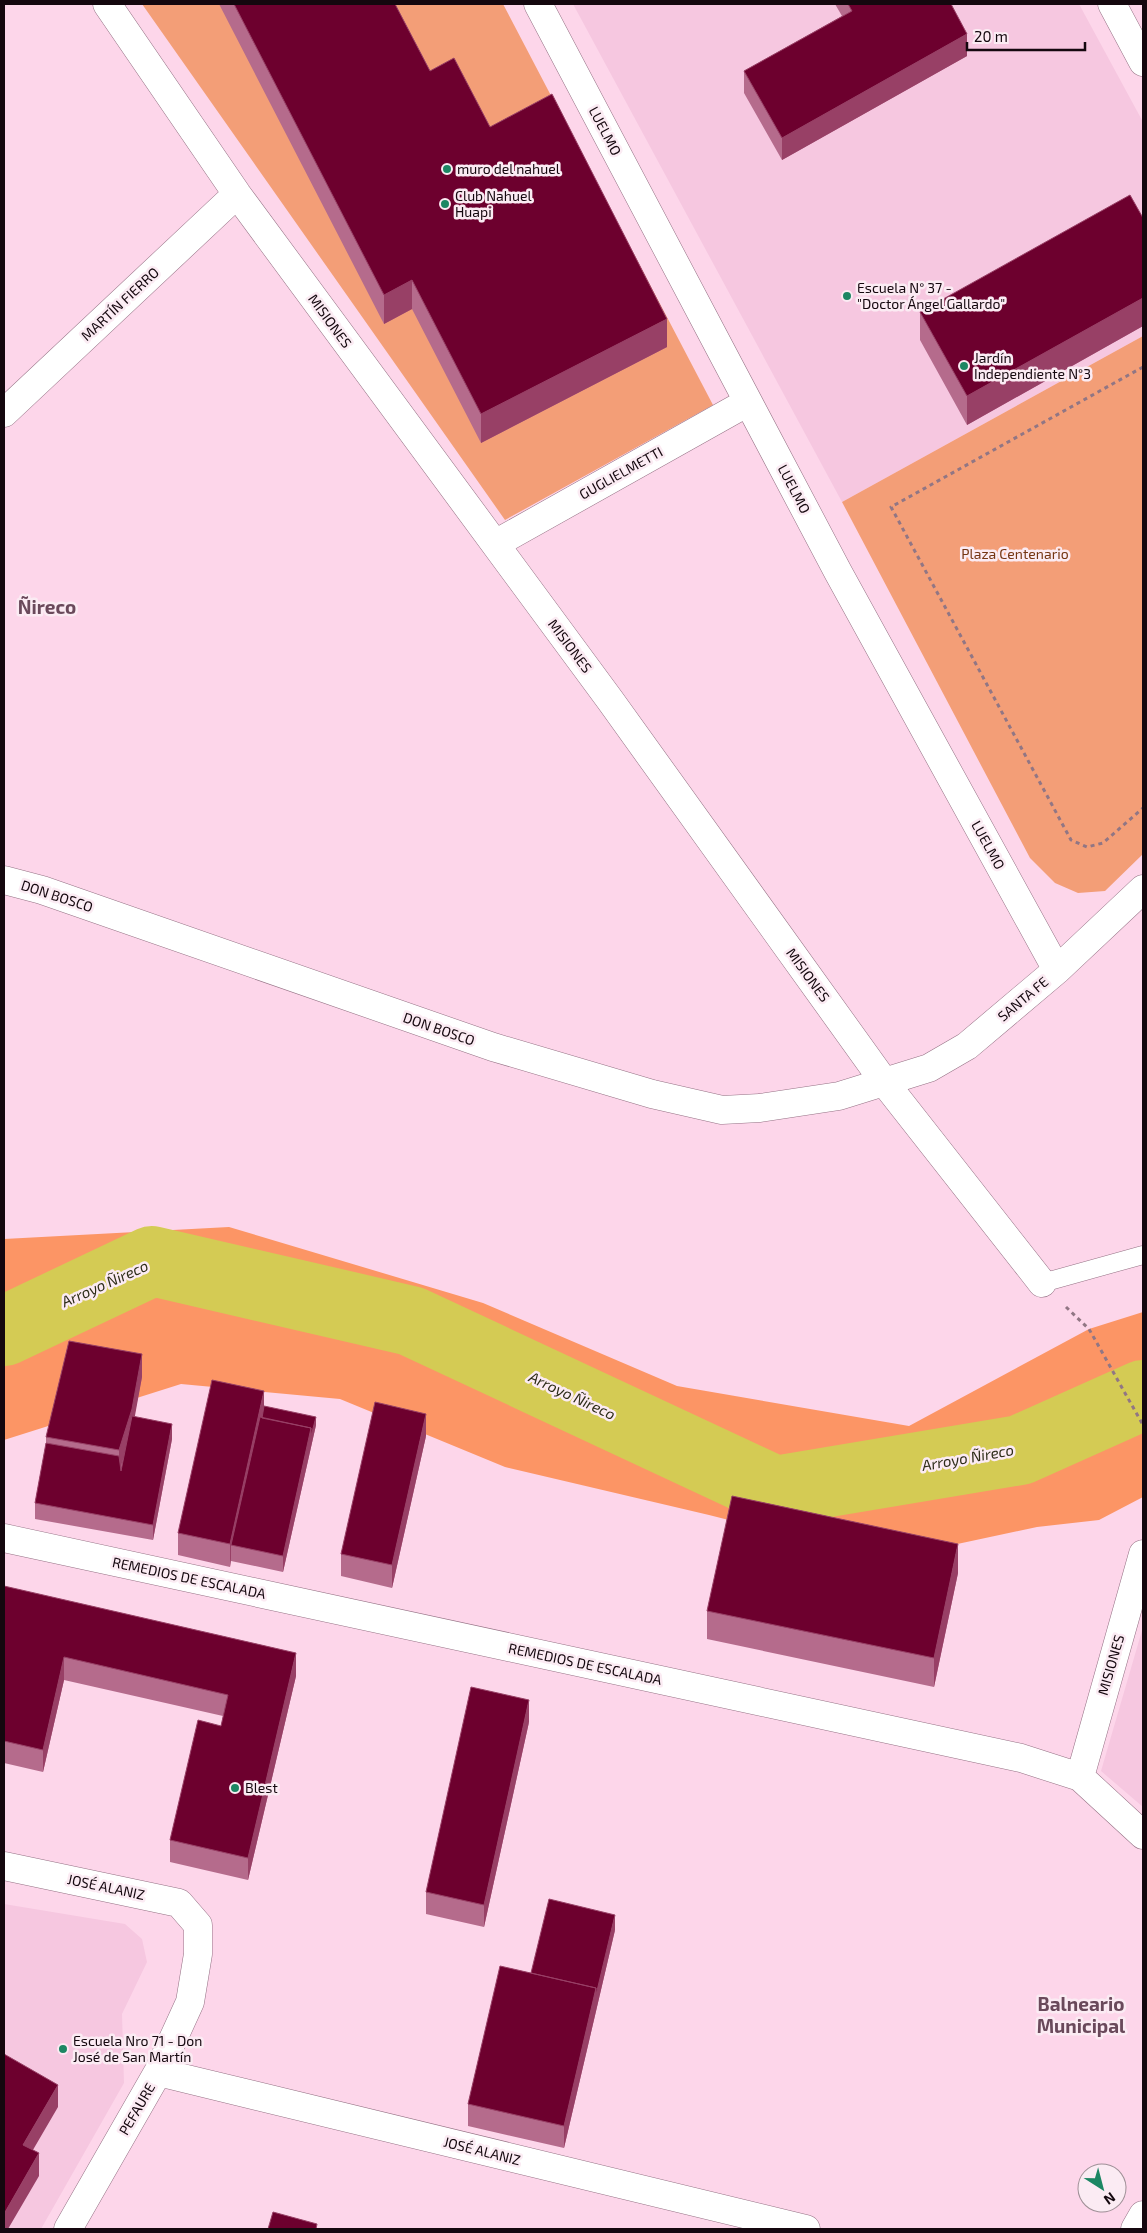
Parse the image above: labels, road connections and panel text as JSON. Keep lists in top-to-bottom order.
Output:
{
  "streets": {
    "street": [
      "LUELMO",
      "MARTÍN FIERRO",
      "MISIONES",
      "GUGLIELMETTI",
      "DON BOSCO",
      "SANTA FE",
      "REMEDIOS DE ESCALADA",
      "JOSÉ ALANIZ",
      "PEFAURE"
    ]
  },
  "crossings": [
    ["LUELMO", "GUGLIELMETTI"],
    ["LUELMO", "SANTA FE"],
    ["MARTÍN FIERRO", "MISIONES"],
    ["MISIONES", "GUGLIELMETTI"],
    ["MISIONES", "DON BOSCO"],
    ["MISIONES", "SANTA FE"],
    ["MISIONES", "REMEDIOS DE ESCALADA"],
    ["DON BOSCO", "SANTA FE"],
    ["JOSÉ ALANIZ", "PEFAURE"]
  ],
  "districts": ["Ñireco", "Balneario Municipal"],
  "water": ["Arroyo Ñireco"],
  "parks": ["Plaza Centenario"],
  "places": [
    "muro del nahuel",
    "Club Nahuel Huapi",
    "Escuela N° 37 - \"Doctor Ángel Gallardo\"",
    "Jardín Independiente N°3",
    "Blest",
    "Escuela Nro 71 - Don José de San Martín"
  ],
  "scale_bar": "20 m",
  "north": "bottom right"
}
